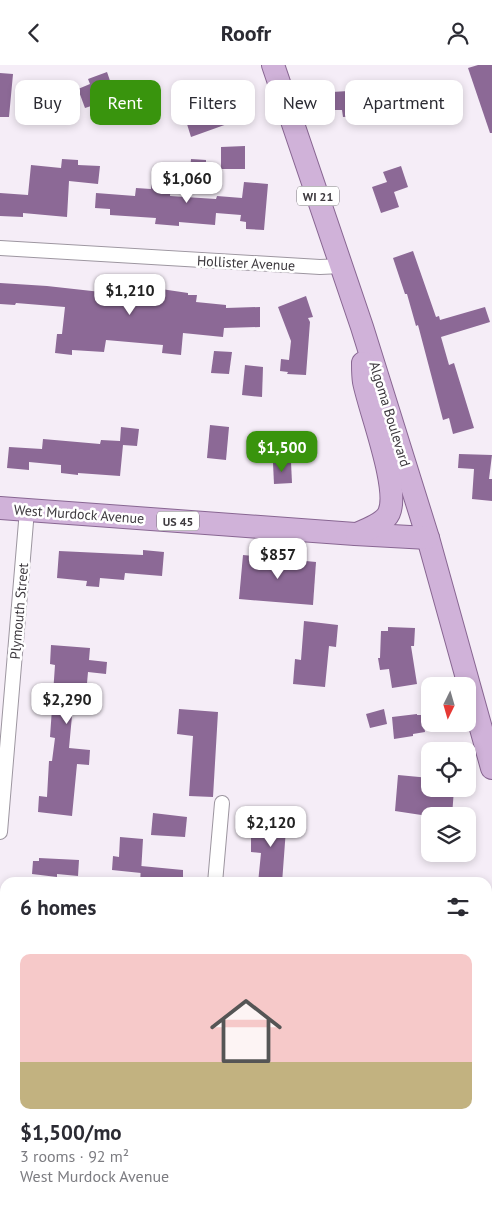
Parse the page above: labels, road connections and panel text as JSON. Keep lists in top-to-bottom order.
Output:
{
  "streets": {
    "main road": [
      "WI 21",
      "Algoma Boulevard",
      "West Murdock Avenue",
      "US 45"
    ],
    "street": ["Hollister Avenue", "Plymouth Street"]
  },
  "crossings": [
    ["Hollister Avenue", "Algoma Boulevard"],
    ["Algoma Boulevard", "West Murdock Avenue"],
    ["West Murdock Avenue", "Plymouth Street"]
  ],
  "north": "bottom",
  "page": {
    "header": "Roofr",
    "chip": [
      "Buy",
      "Rent",
      "Filters",
      "New",
      "Apartment"
    ],
    "price": [
      "$1,060",
      "$1,210",
      "$1,500",
      "$857",
      "$2,290",
      "$2,120"
    ],
    "heading": "6 homes",
    "list": [
      {
        "name": "$1,500/mo",
        "note": "3 rooms · 92 m² · West Murdock Avenue"
      }
    ]
  }
}
